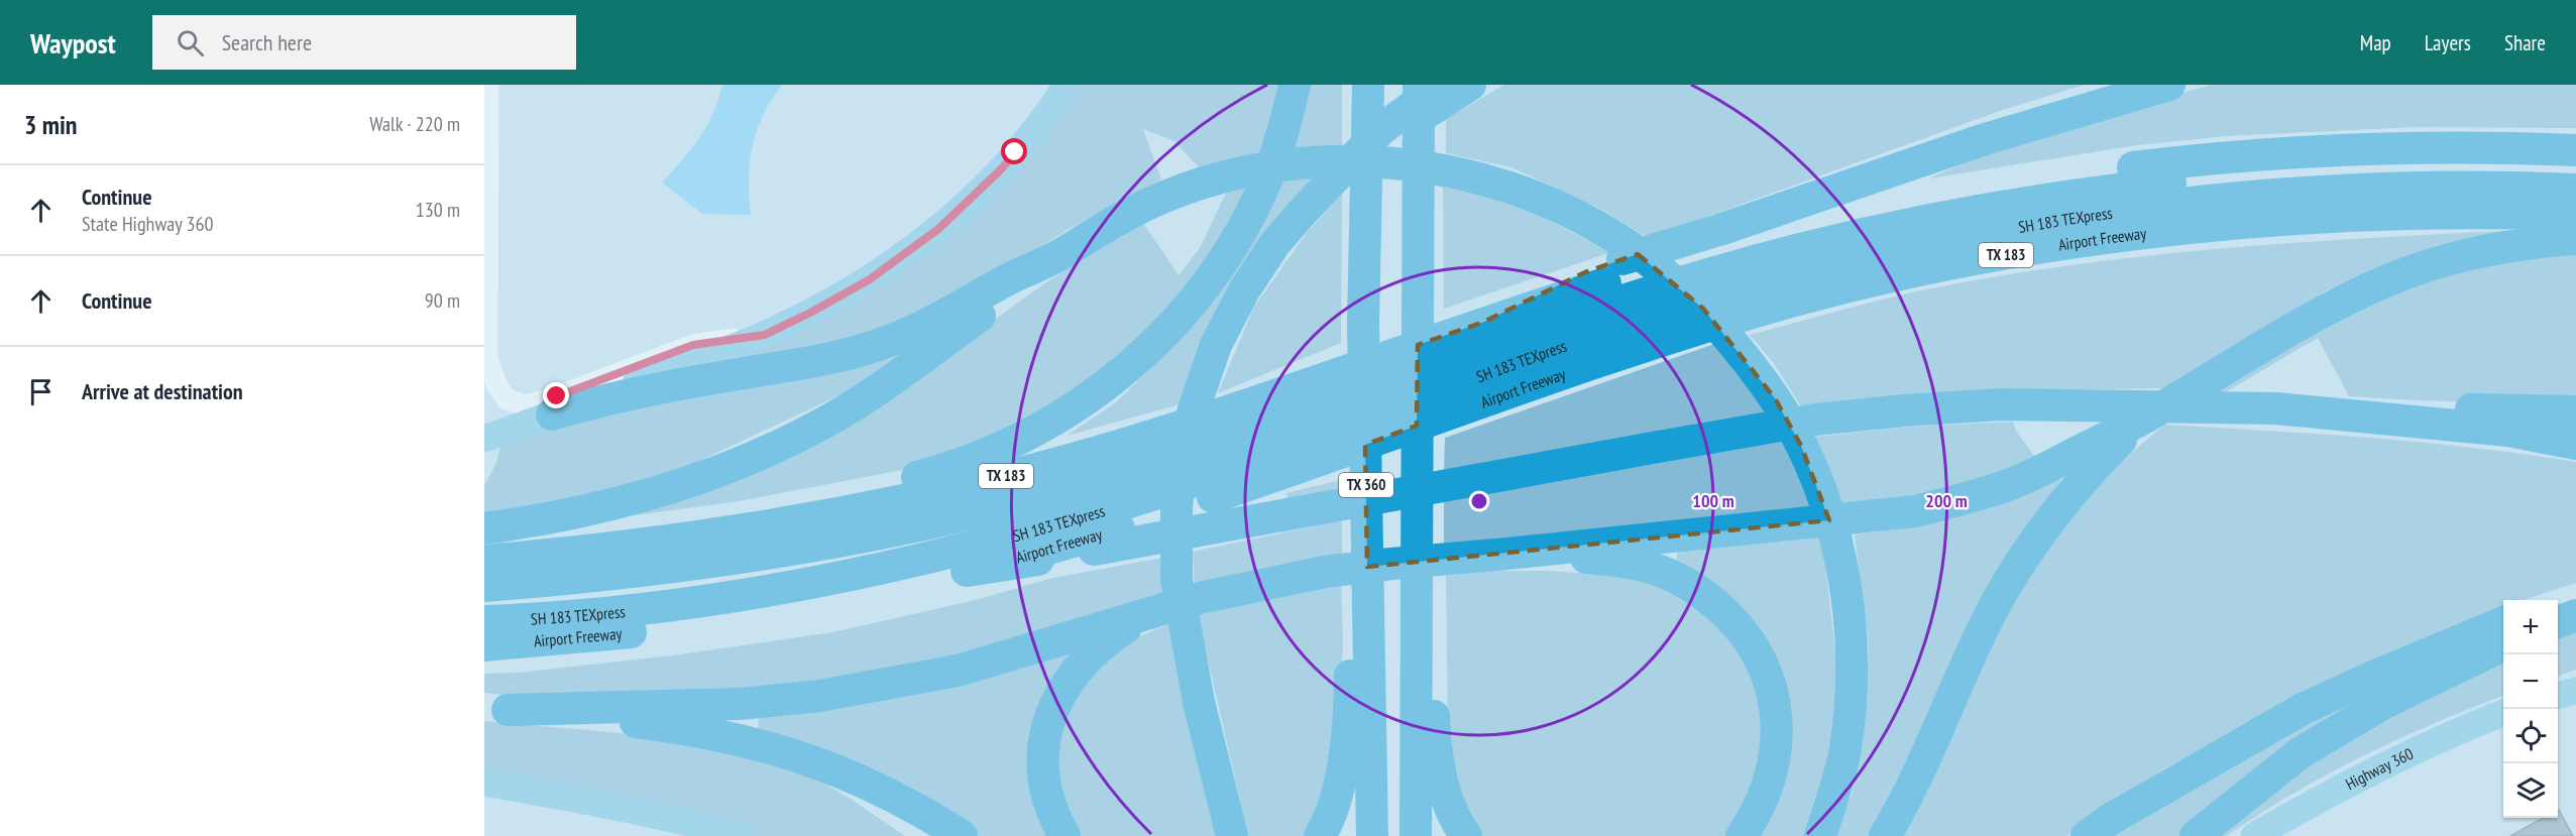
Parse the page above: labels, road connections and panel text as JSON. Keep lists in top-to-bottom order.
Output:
{
  "streets": {
    "highway": [
      "SH 183 TEXpress",
      "Airport Freeway",
      "TX 183",
      "TX 360"
    ],
    "main road": ["Highway 360"]
  },
  "page": {
    "header": "Waypost",
    "search": "Search here",
    "nav": ["Map", "Layers", "Share"],
    "heading": ["3 min", "Walk · 220 m"],
    "list": [
      ["Continue", "State Highway 360", "130 m"],
      ["Continue", "90 m"],
      "Arrive at destination"
    ],
    "map_buttons": ["+", "−"]
  },
  "rings": ["100 m", "200 m"]
}
